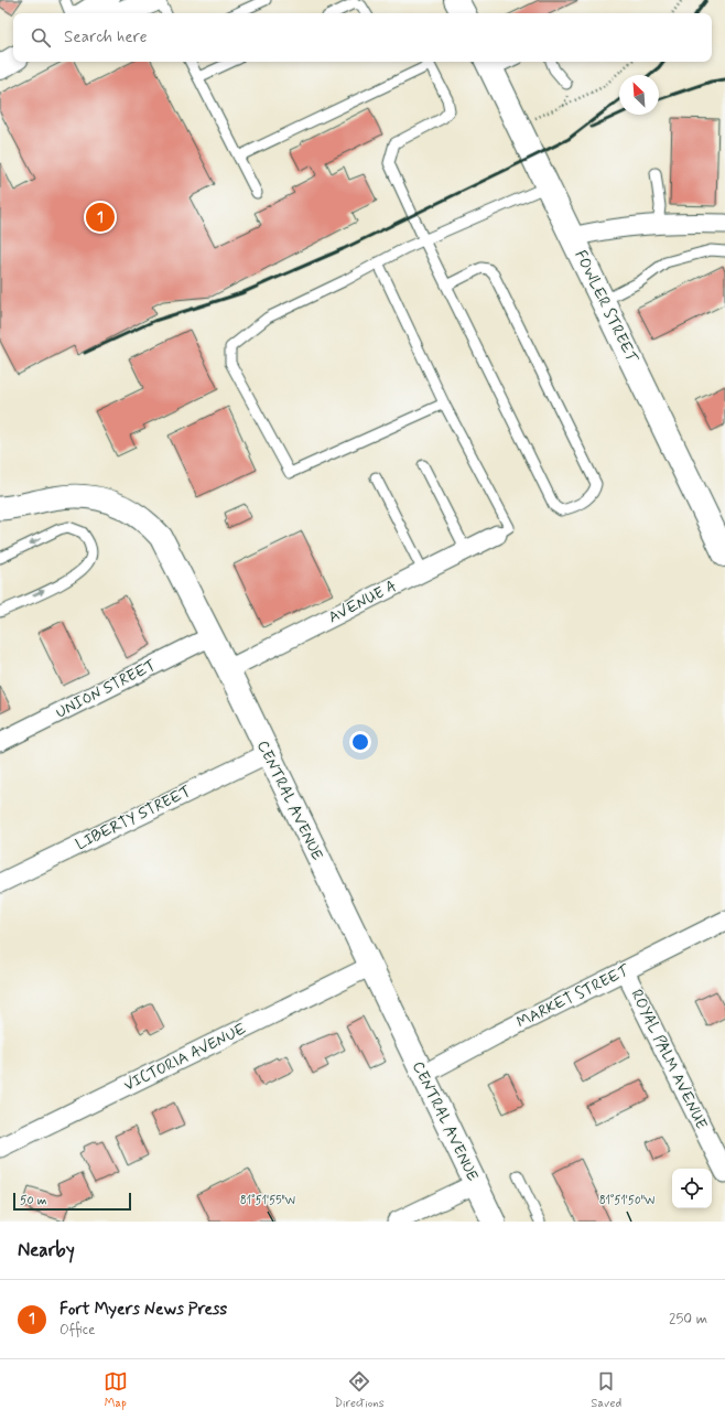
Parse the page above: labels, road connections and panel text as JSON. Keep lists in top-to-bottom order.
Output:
{
  "streets": {
    "main road": ["FOWLER STREET"],
    "street": [
      "AVENUE A",
      "UNION STREET",
      "CENTRAL AVENUE",
      "LIBERTY STREET",
      "MARKET STREET",
      "VICTORIA AVENUE",
      "ROYAL PALM AVENUE"
    ]
  },
  "crossings": [
    ["AVENUE A", "CENTRAL AVENUE"],
    ["UNION STREET", "CENTRAL AVENUE"],
    ["CENTRAL AVENUE", "LIBERTY STREET"],
    ["CENTRAL AVENUE", "MARKET STREET"],
    ["CENTRAL AVENUE", "VICTORIA AVENUE"],
    ["MARKET STREET", "ROYAL PALM AVENUE"]
  ],
  "scale_bar": "50 m",
  "north": "top left",
  "page": {
    "search": "Search here",
    "pins": "1",
    "scale": "50 m",
    "heading": "Nearby",
    "list": [
      {
        "mark": "1",
        "name": "Fort Myers News Press",
        "note": "Office",
        "value": "250 m"
      }
    ],
    "nav": ["Map", "Directions", "Saved"]
  },
  "coordinates": ["81°51'55\"W", "81°51'50\"W"]
}
